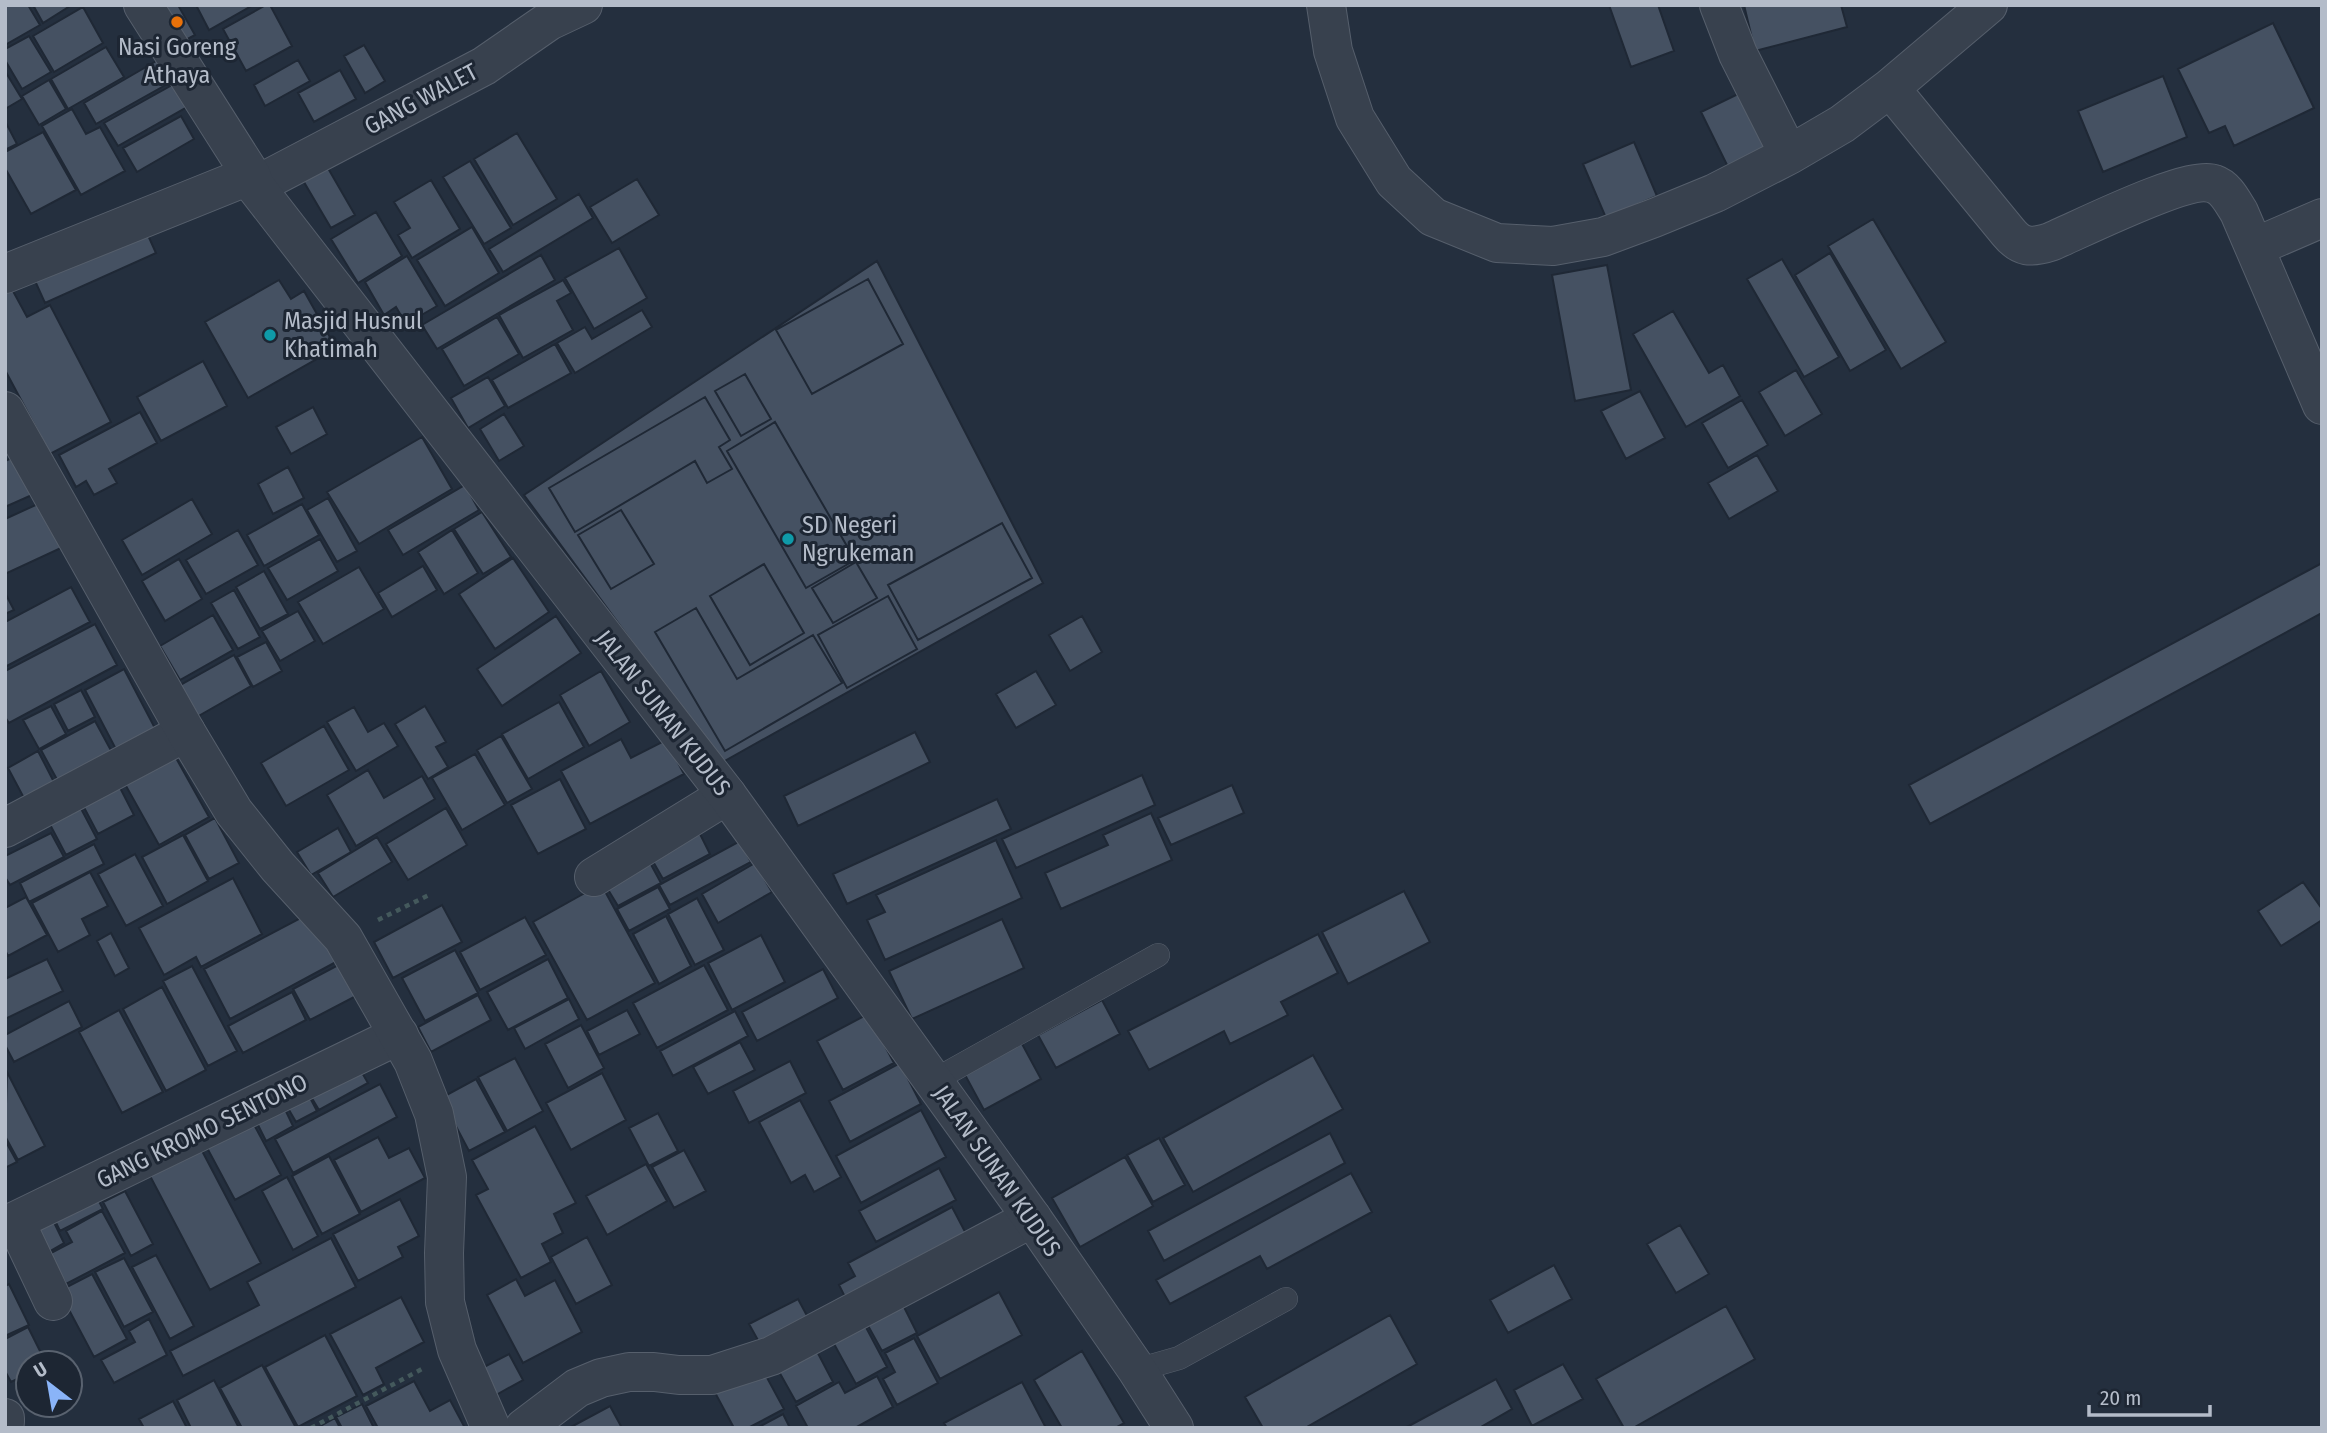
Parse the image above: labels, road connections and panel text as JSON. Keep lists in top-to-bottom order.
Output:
{
  "streets": {
    "street": ["GANG WALET", "JALAN SUNAN KUDUS", "GANG KROMO SENTONO"]
  },
  "crossings": [
    ["GANG WALET", "JALAN SUNAN KUDUS"]
  ],
  "places": ["Nasi Goreng Athaya", "Masjid Husnul Khatimah", "SD Negeri Ngrukeman"],
  "scale_bar": "20 m",
  "north": "top left"
}
